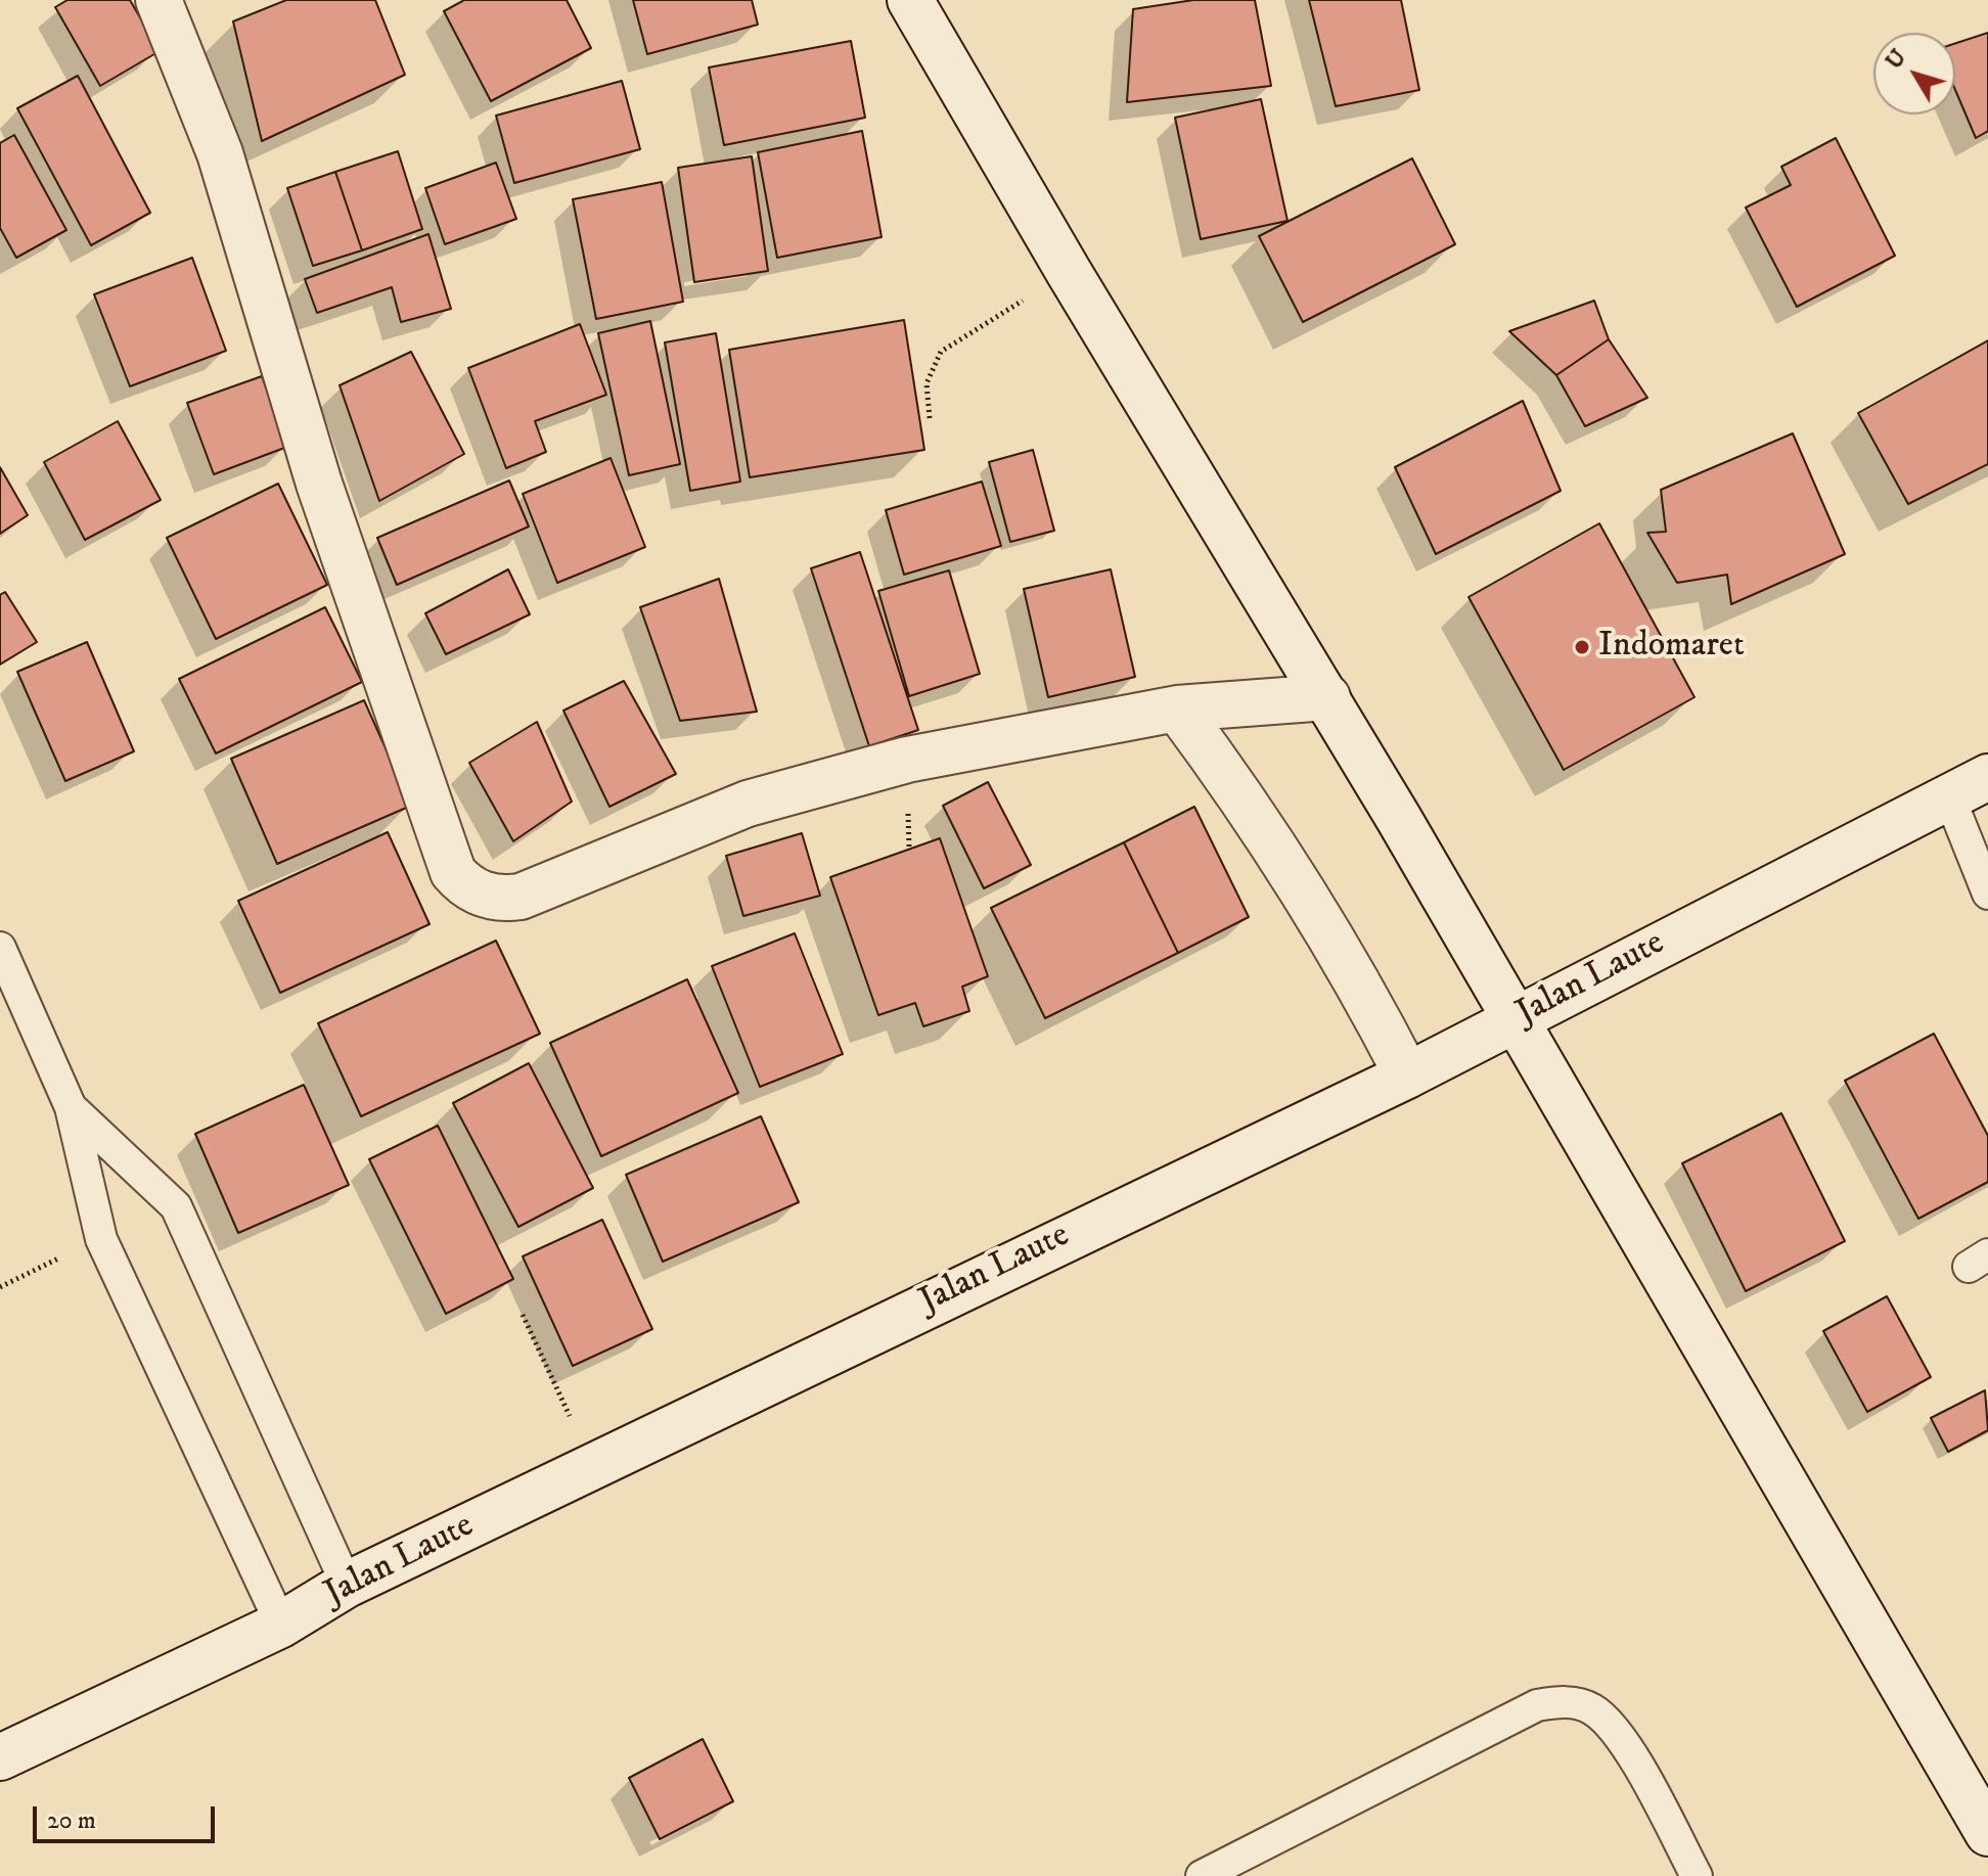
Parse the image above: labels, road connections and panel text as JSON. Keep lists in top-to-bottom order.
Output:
{
  "streets": {
    "street": ["Jalan Laute"]
  },
  "places": ["Indomaret"],
  "scale_bar": "20 m",
  "north": "top left"
}
